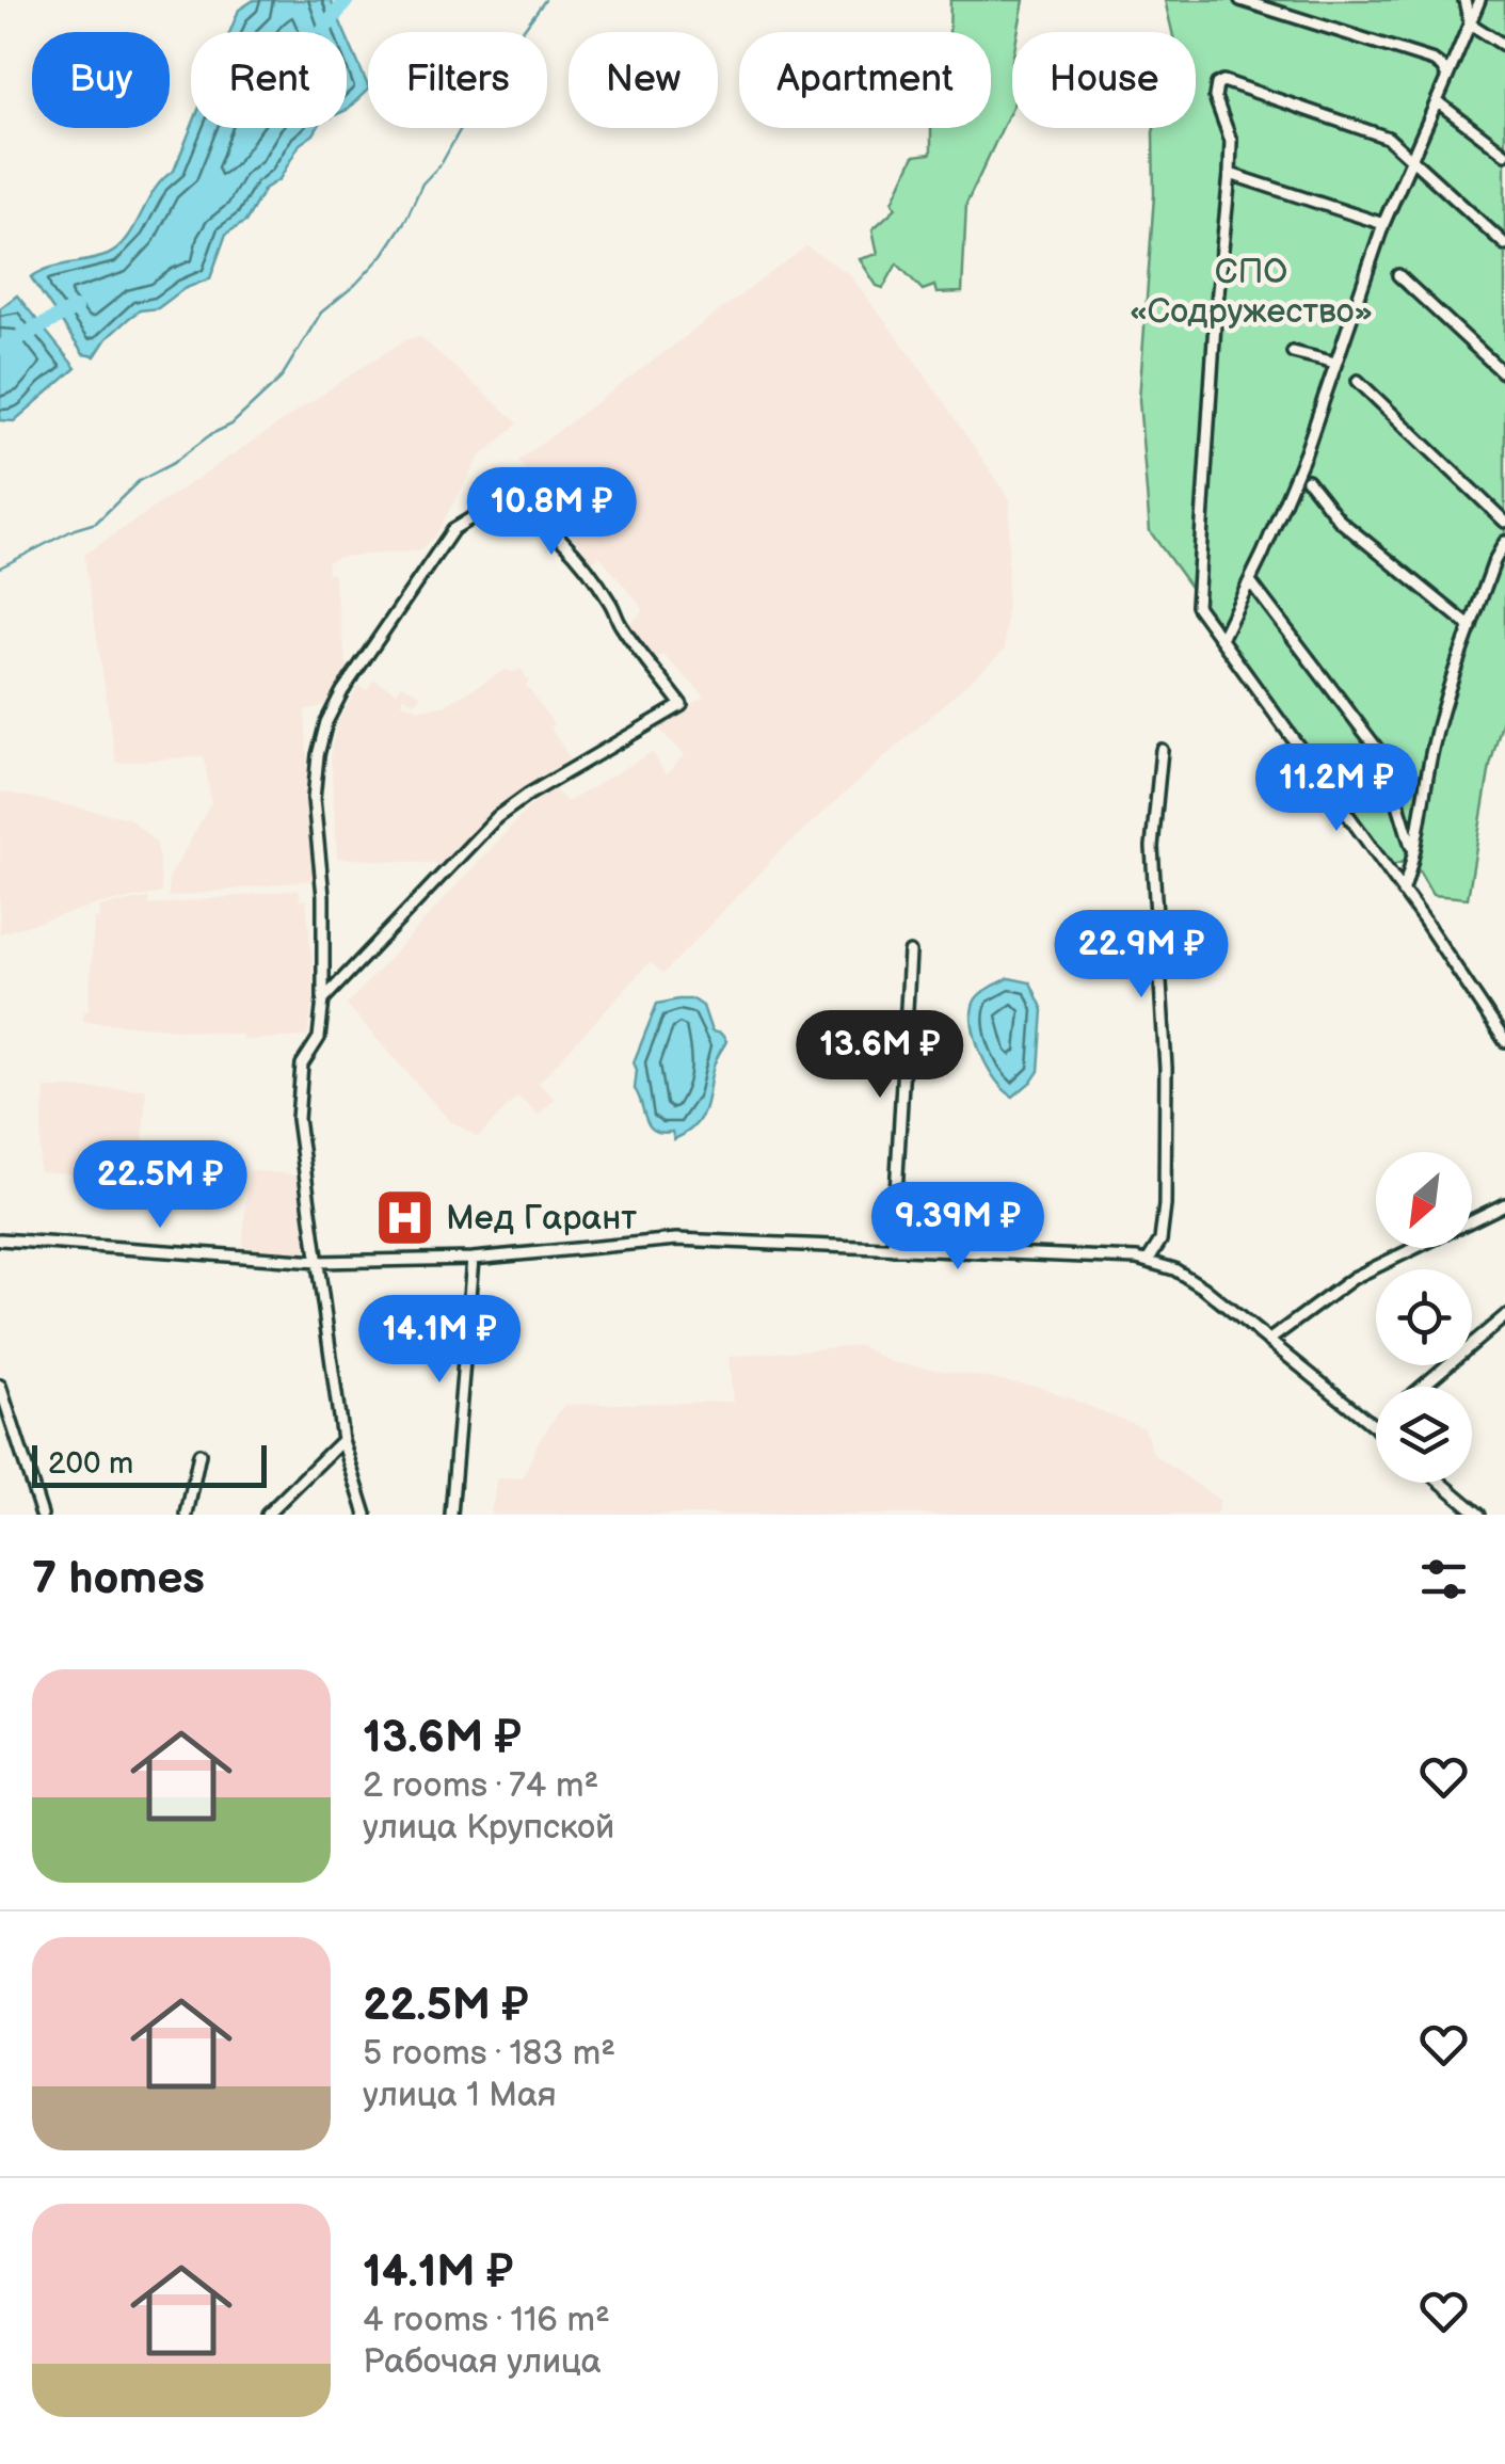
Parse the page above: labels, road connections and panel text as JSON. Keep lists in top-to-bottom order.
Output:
{
  "parks": ["СПО «Содружество»"],
  "places": {
    "hospital": ["Мед Гарант"]
  },
  "scale_bar": "200 m",
  "north": "bottom left",
  "page": {
    "chip": [
      "Buy",
      "Rent",
      "Filters",
      "New",
      "Apartment",
      "House"
    ],
    "price": [
      "10.8M ₽",
      "11.2M ₽",
      "22.9M ₽",
      "13.6M ₽",
      "22.5M ₽",
      "9.39M ₽",
      "14.1M ₽"
    ],
    "scale": "200 m",
    "heading": "7 homes",
    "list": [
      {
        "name": "13.6M ₽",
        "note": "2 rooms · 74 m² · улица Крупской"
      },
      {
        "name": "22.5M ₽",
        "note": "5 rooms · 183 m² · улица 1 Мая"
      },
      {
        "name": "14.1M ₽",
        "note": "4 rooms · 116 m² · Рабочая улица"
      }
    ]
  }
}
